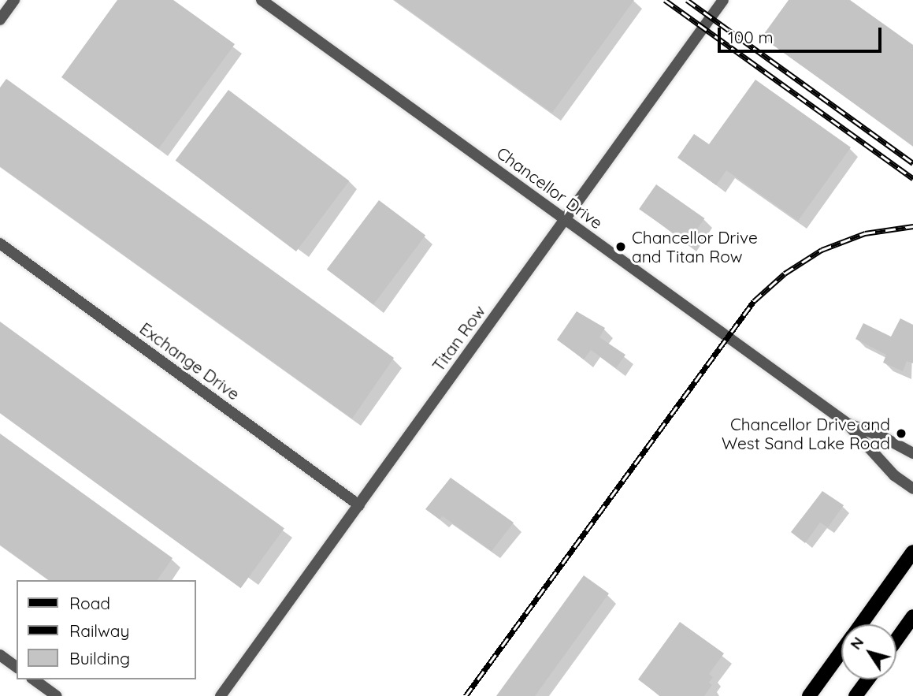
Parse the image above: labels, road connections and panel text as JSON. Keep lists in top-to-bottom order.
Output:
{
  "streets": {
    "street": ["Chancellor Drive", "Titan Row", "Exchange Drive"]
  },
  "crossings": [
    ["Chancellor Drive", "Titan Row"],
    ["Titan Row", "Exchange Drive"]
  ],
  "places": ["Chancellor Drive and Titan Row", "Chancellor Drive and West Sand Lake Road"],
  "legend": ["Road", "Railway", "Building"],
  "scale_bar": "100 m",
  "north": "top left"
}
